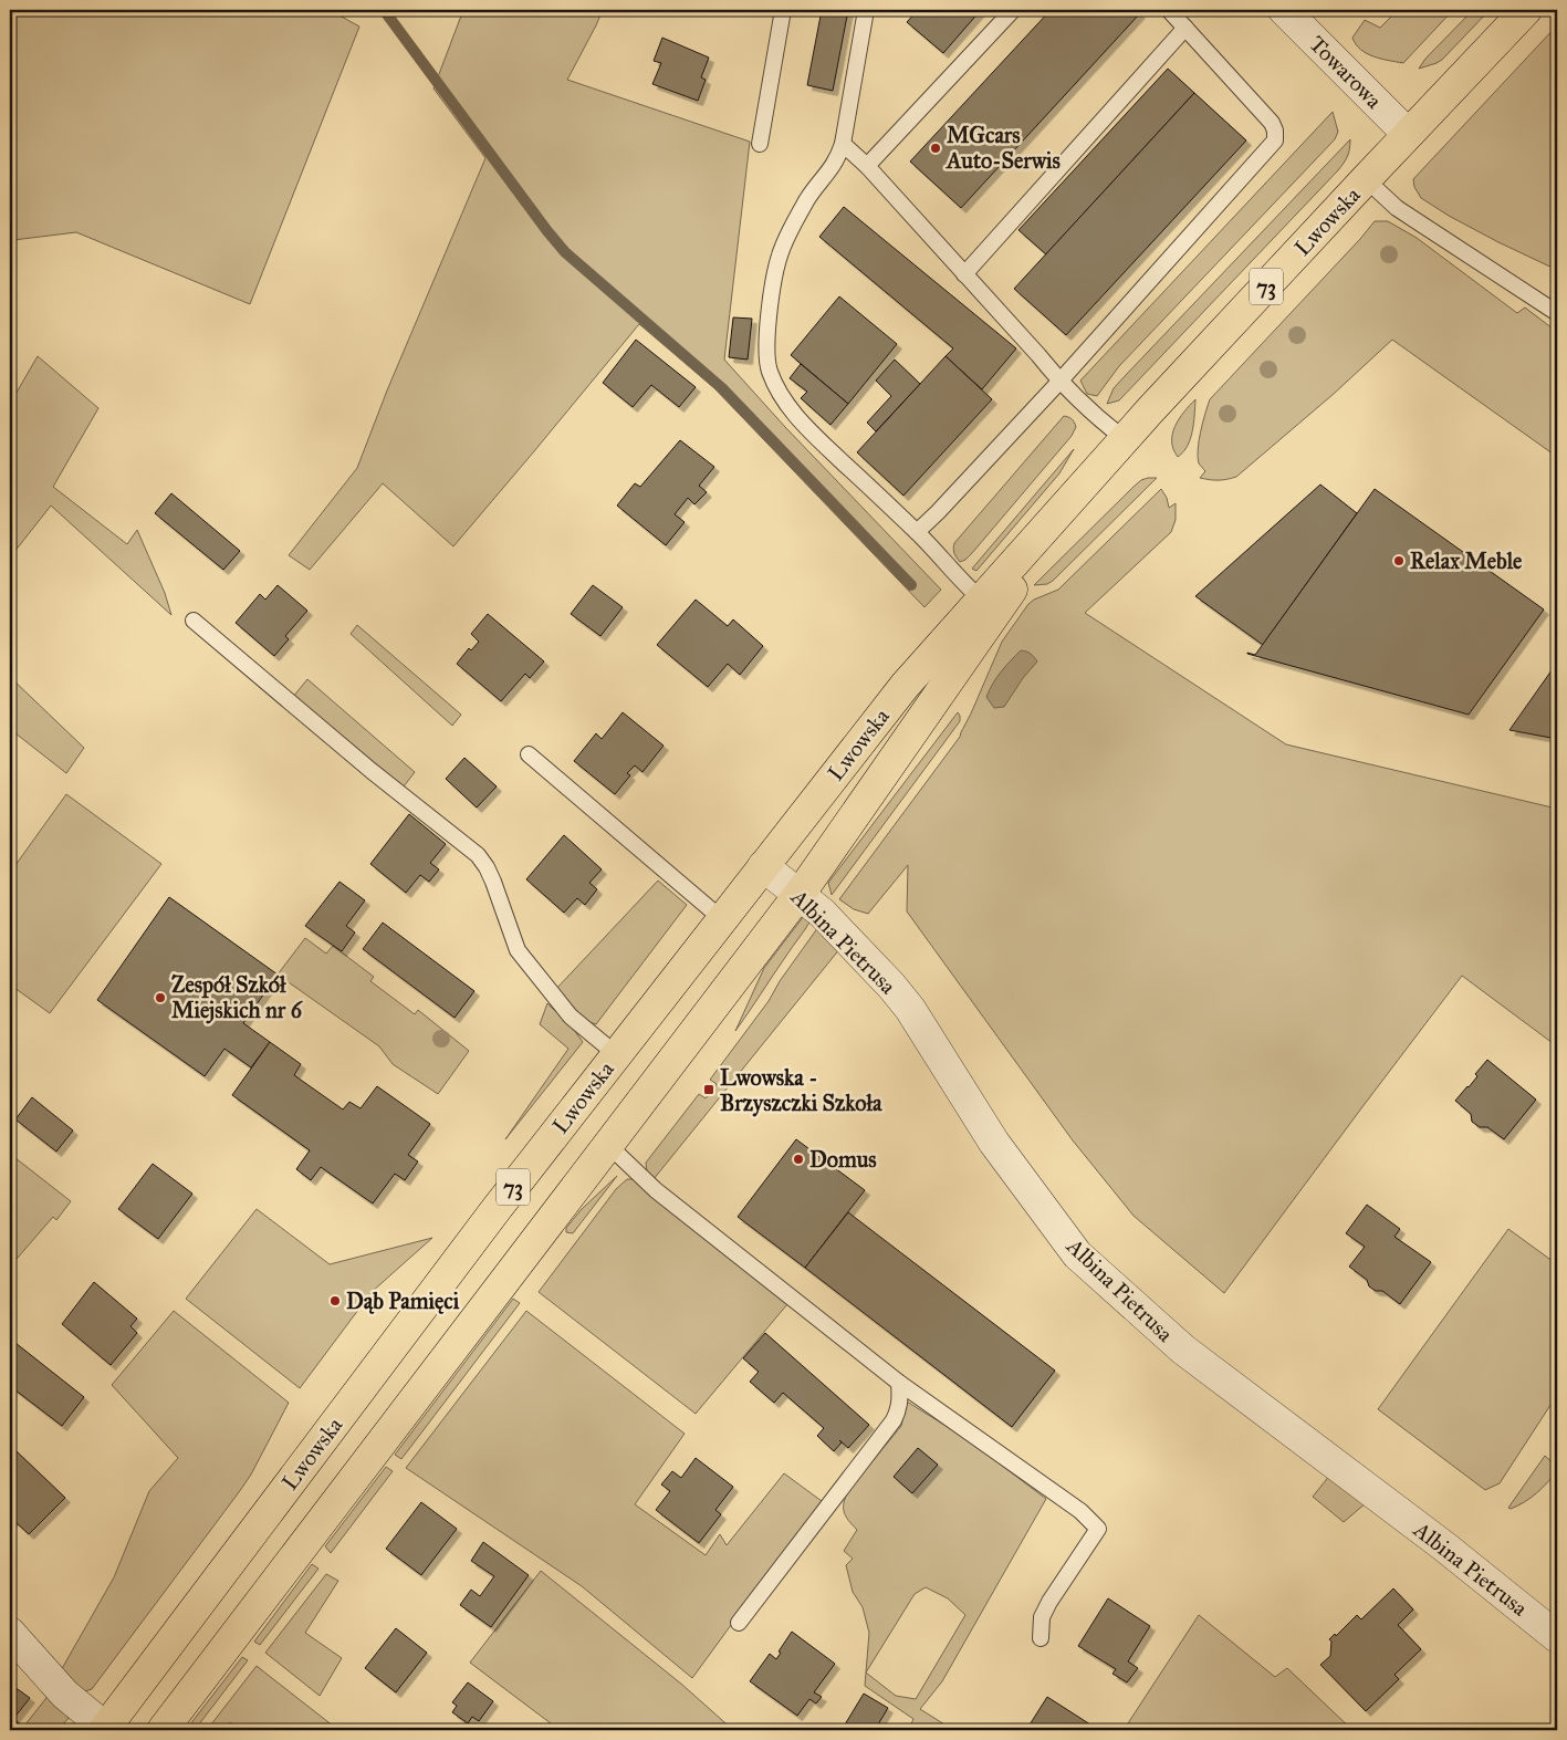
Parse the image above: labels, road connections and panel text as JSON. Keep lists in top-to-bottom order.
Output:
{
  "streets": {
    "main road": ["Lwowska", "73"],
    "street": ["Towarowa", "Albina Pietrusa"]
  },
  "crossings": [
    ["Towarowa", "Lwowska"],
    ["Lwowska", "Albina Pietrusa"]
  ],
  "places": {
    "other": [
      "MGcars Auto-Serwis",
      "Relax Meble",
      "Zespół Szkół Miejskich nr 6",
      "Domus",
      "Dąb Pamięci"
    ],
    "transit": ["Lwowska - Brzyszczki Szkoła"]
  }
}
